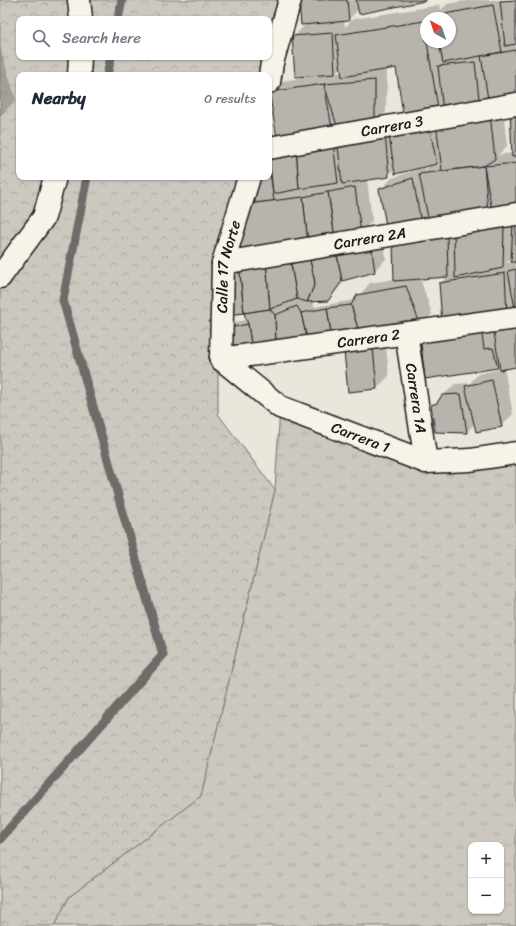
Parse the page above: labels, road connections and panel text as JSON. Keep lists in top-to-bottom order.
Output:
{
  "streets": {
    "street": [
      "Carrera 3",
      "Carrera 2A",
      "Calle 17 Norte",
      "Carrera 2",
      "Carrera 1A",
      "Carrera 1"
    ]
  },
  "crossings": [
    ["Carrera 2A", "Calle 17 Norte"],
    ["Calle 17 Norte", "Carrera 2"],
    ["Calle 17 Norte", "Carrera 1"],
    ["Carrera 2", "Carrera 1A"],
    ["Carrera 2", "Carrera 1"],
    ["Carrera 1A", "Carrera 1"]
  ],
  "north": "top left",
  "page": {
    "search": "Search here",
    "heading": ["Nearby", "0 results"],
    "map_buttons": ["+", "−"]
  }
}
